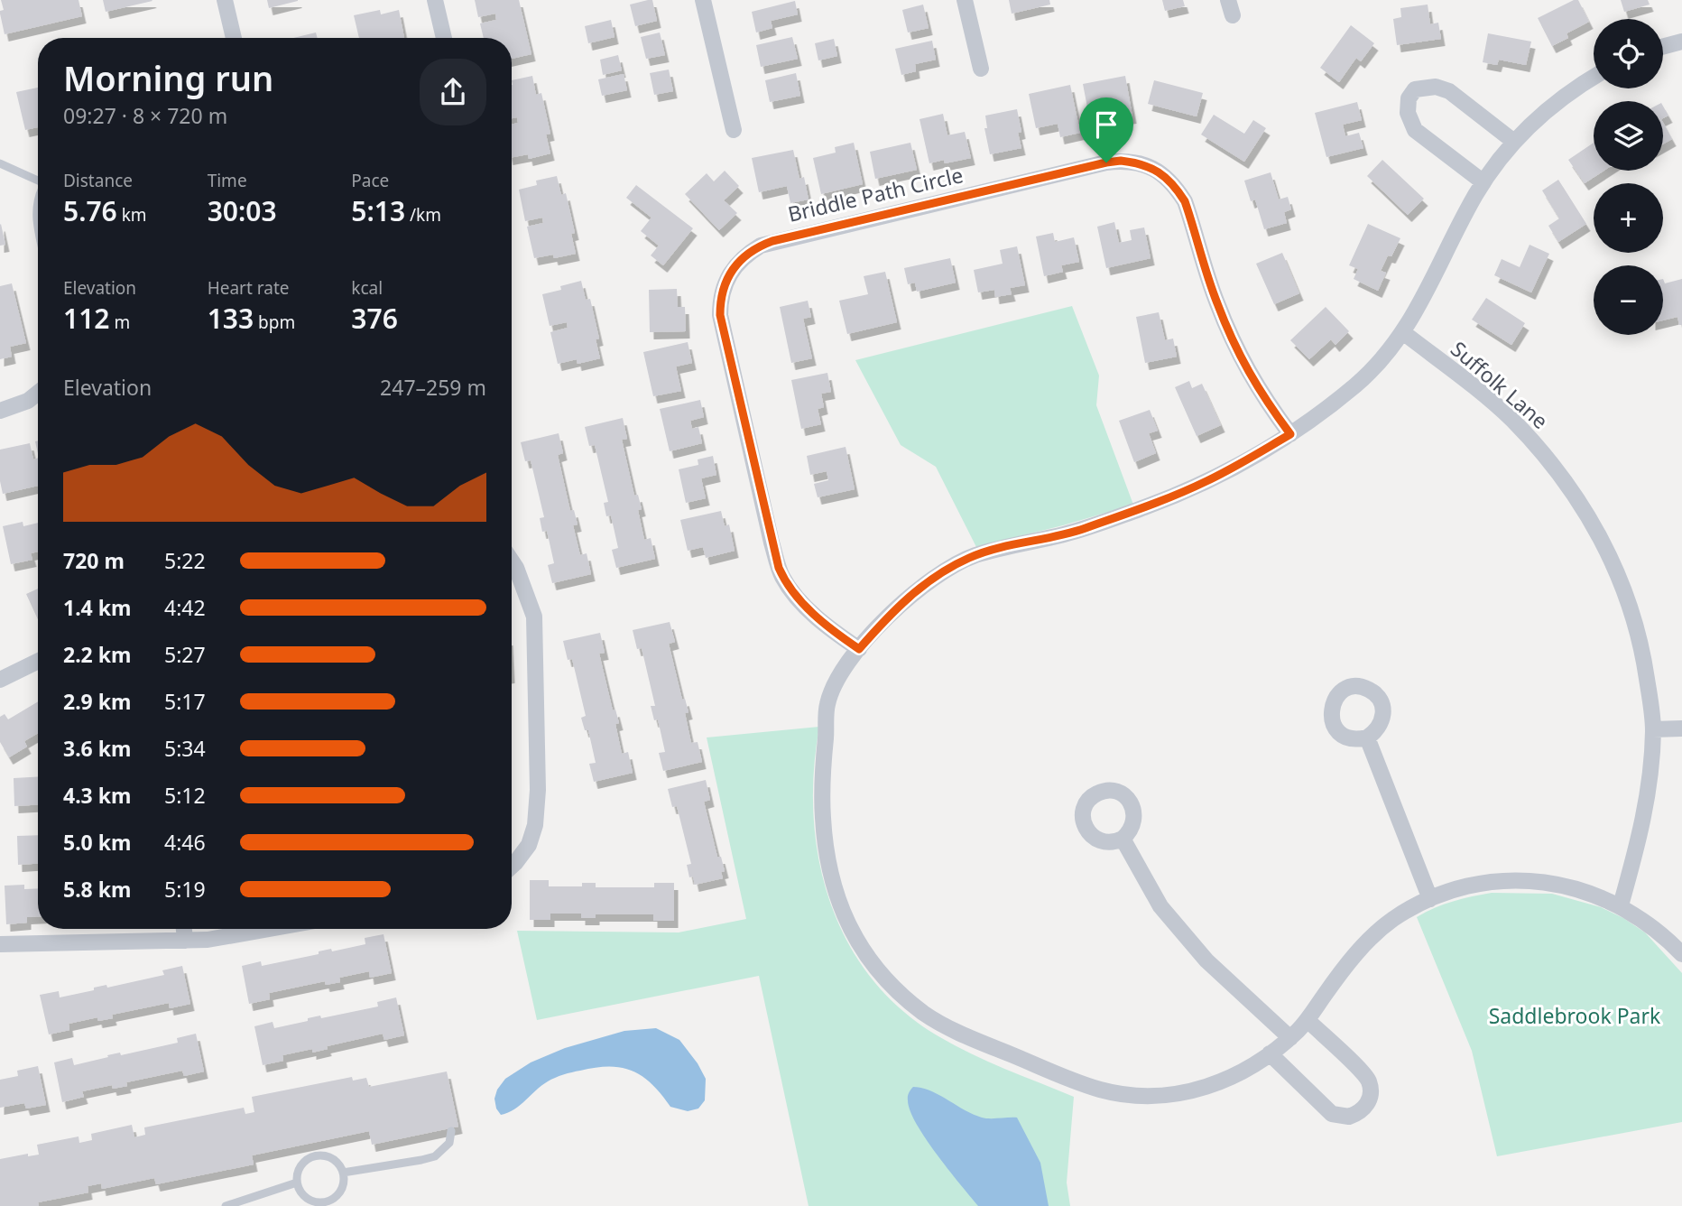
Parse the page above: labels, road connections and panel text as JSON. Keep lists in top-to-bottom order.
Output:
{
  "streets": {
    "street": ["Briddle Path Circle", "Suffolk Lane"]
  },
  "parks": ["Saddlebrook Park"],
  "page": {
    "map_buttons": ["+", "−"],
    "heading": ["Morning run", "09:27 · 8 × 720 m"],
    "stats": [
      ["Distance", "5.76 km"],
      ["Time", "30:03"],
      ["Pace", "5:13 /km"],
      ["Elevation", "112 m"],
      ["Heart rate", "133 bpm"],
      ["kcal", "376"]
    ],
    "chart": ["Elevation", "247–259 m"],
    "list": [
      {
        "name": "720 m",
        "note": "5:22"
      },
      {
        "name": "1.4 km",
        "note": "4:42"
      },
      {
        "name": "2.2 km",
        "note": "5:27"
      },
      {
        "name": "2.9 km",
        "note": "5:17"
      },
      {
        "name": "3.6 km",
        "note": "5:34"
      },
      {
        "name": "4.3 km",
        "note": "5:12"
      },
      {
        "name": "5.0 km",
        "note": "4:46"
      },
      {
        "name": "5.8 km",
        "note": "5:19"
      }
    ]
  }
}
